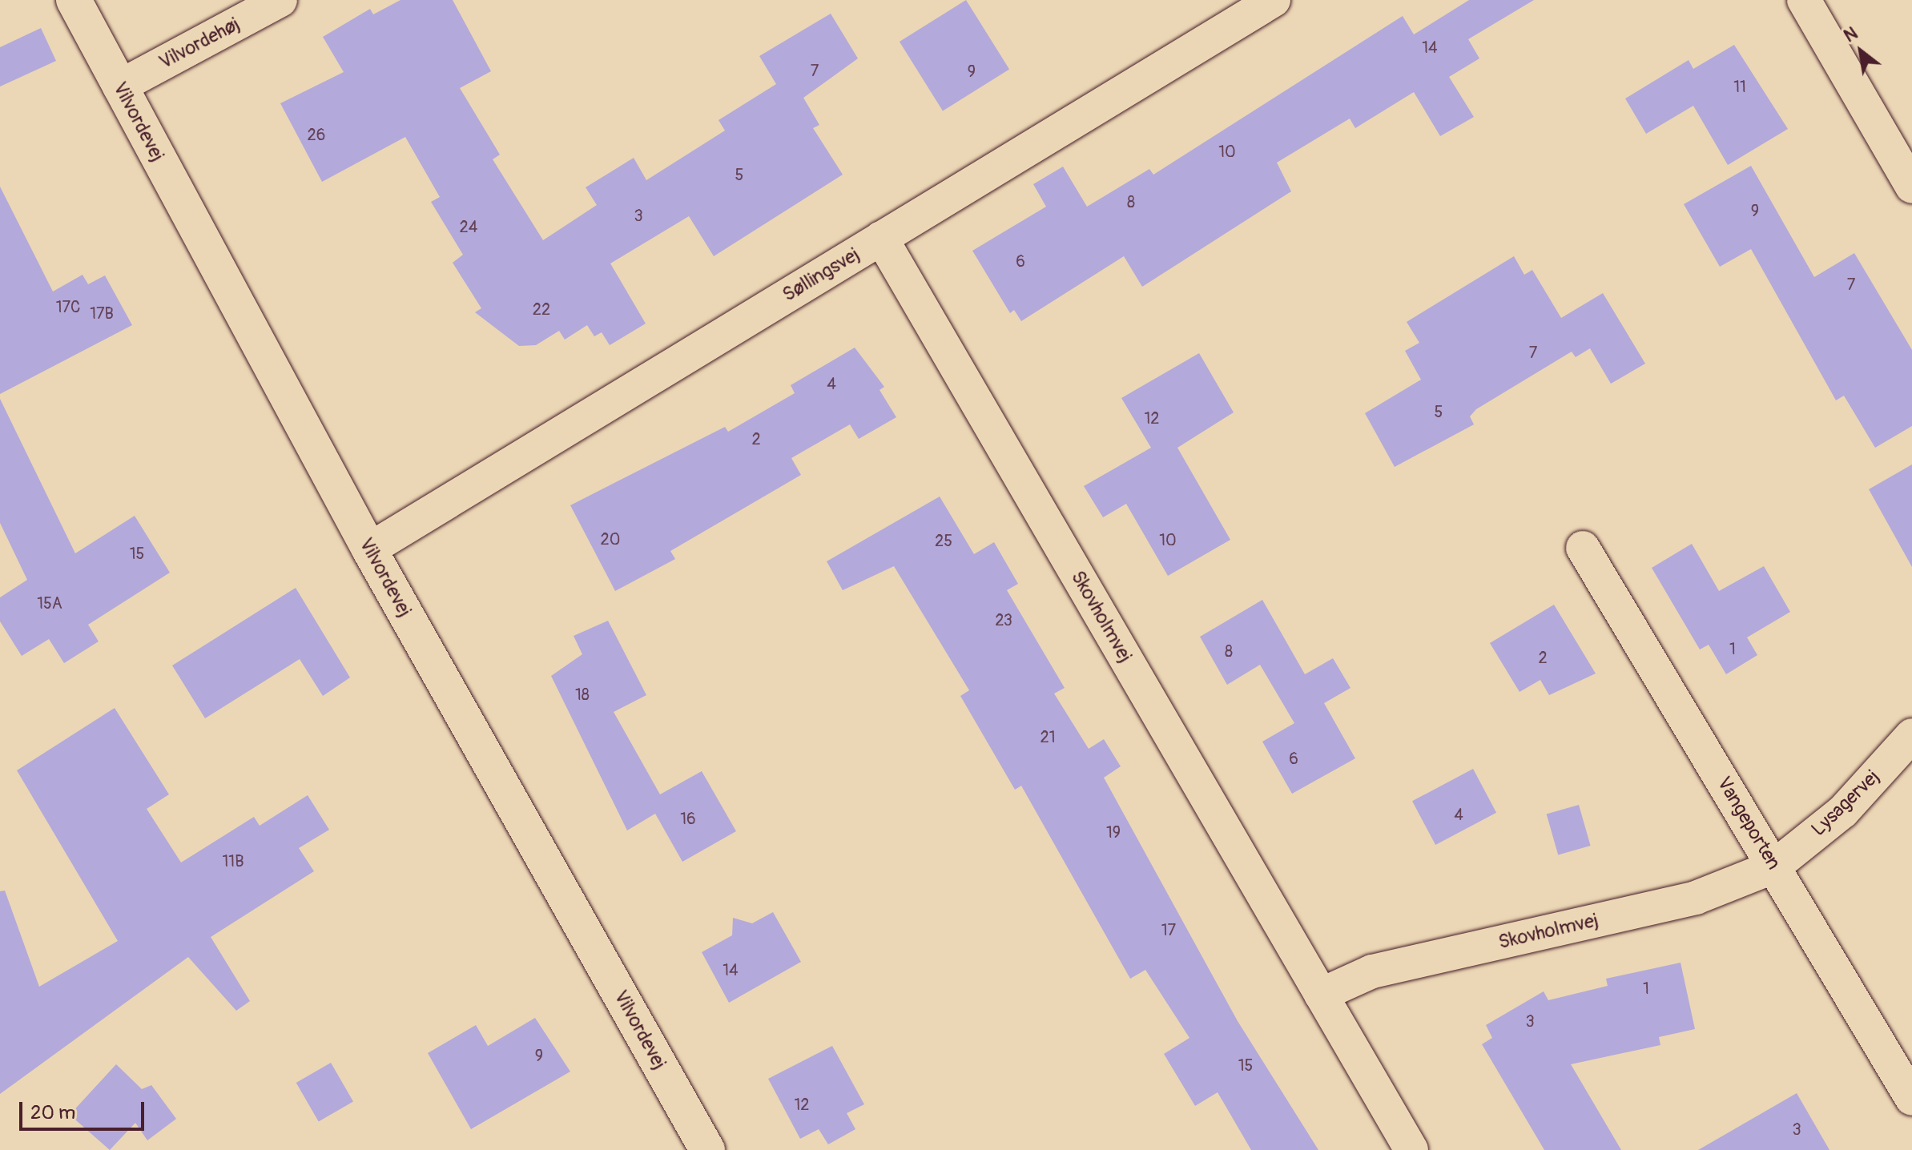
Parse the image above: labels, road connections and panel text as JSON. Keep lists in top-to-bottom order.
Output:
{
  "streets": {
    "street": [
      "Vilvordehøj",
      "Vilvordevej",
      "Søllingsvej",
      "Skovholmvej",
      "Lysagervej",
      "Vangeporten"
    ]
  },
  "crossings": [
    ["Vilvordehøj", "Vilvordevej"],
    ["Vilvordevej", "Søllingsvej"],
    ["Søllingsvej", "Skovholmvej"],
    ["Skovholmvej", "Lysagervej"],
    ["Skovholmvej", "Vangeporten"],
    ["Lysagervej", "Vangeporten"]
  ],
  "house_numbers": [
    "14",
    "7",
    "9",
    "11",
    "26",
    "10",
    "5",
    "8",
    "9",
    "3",
    "24",
    "6",
    "7",
    "17C",
    "22",
    "17B",
    "7",
    "4",
    "5",
    "12",
    "2",
    "20",
    "10",
    "25",
    "15",
    "15A",
    "23",
    "1",
    "8",
    "2",
    "18",
    "21",
    "6",
    "4",
    "16",
    "19",
    "11B",
    "17",
    "14",
    "1",
    "3",
    "9",
    "15",
    "12",
    "3"
  ],
  "scale_bar": "20 m",
  "north": "top left"
}
